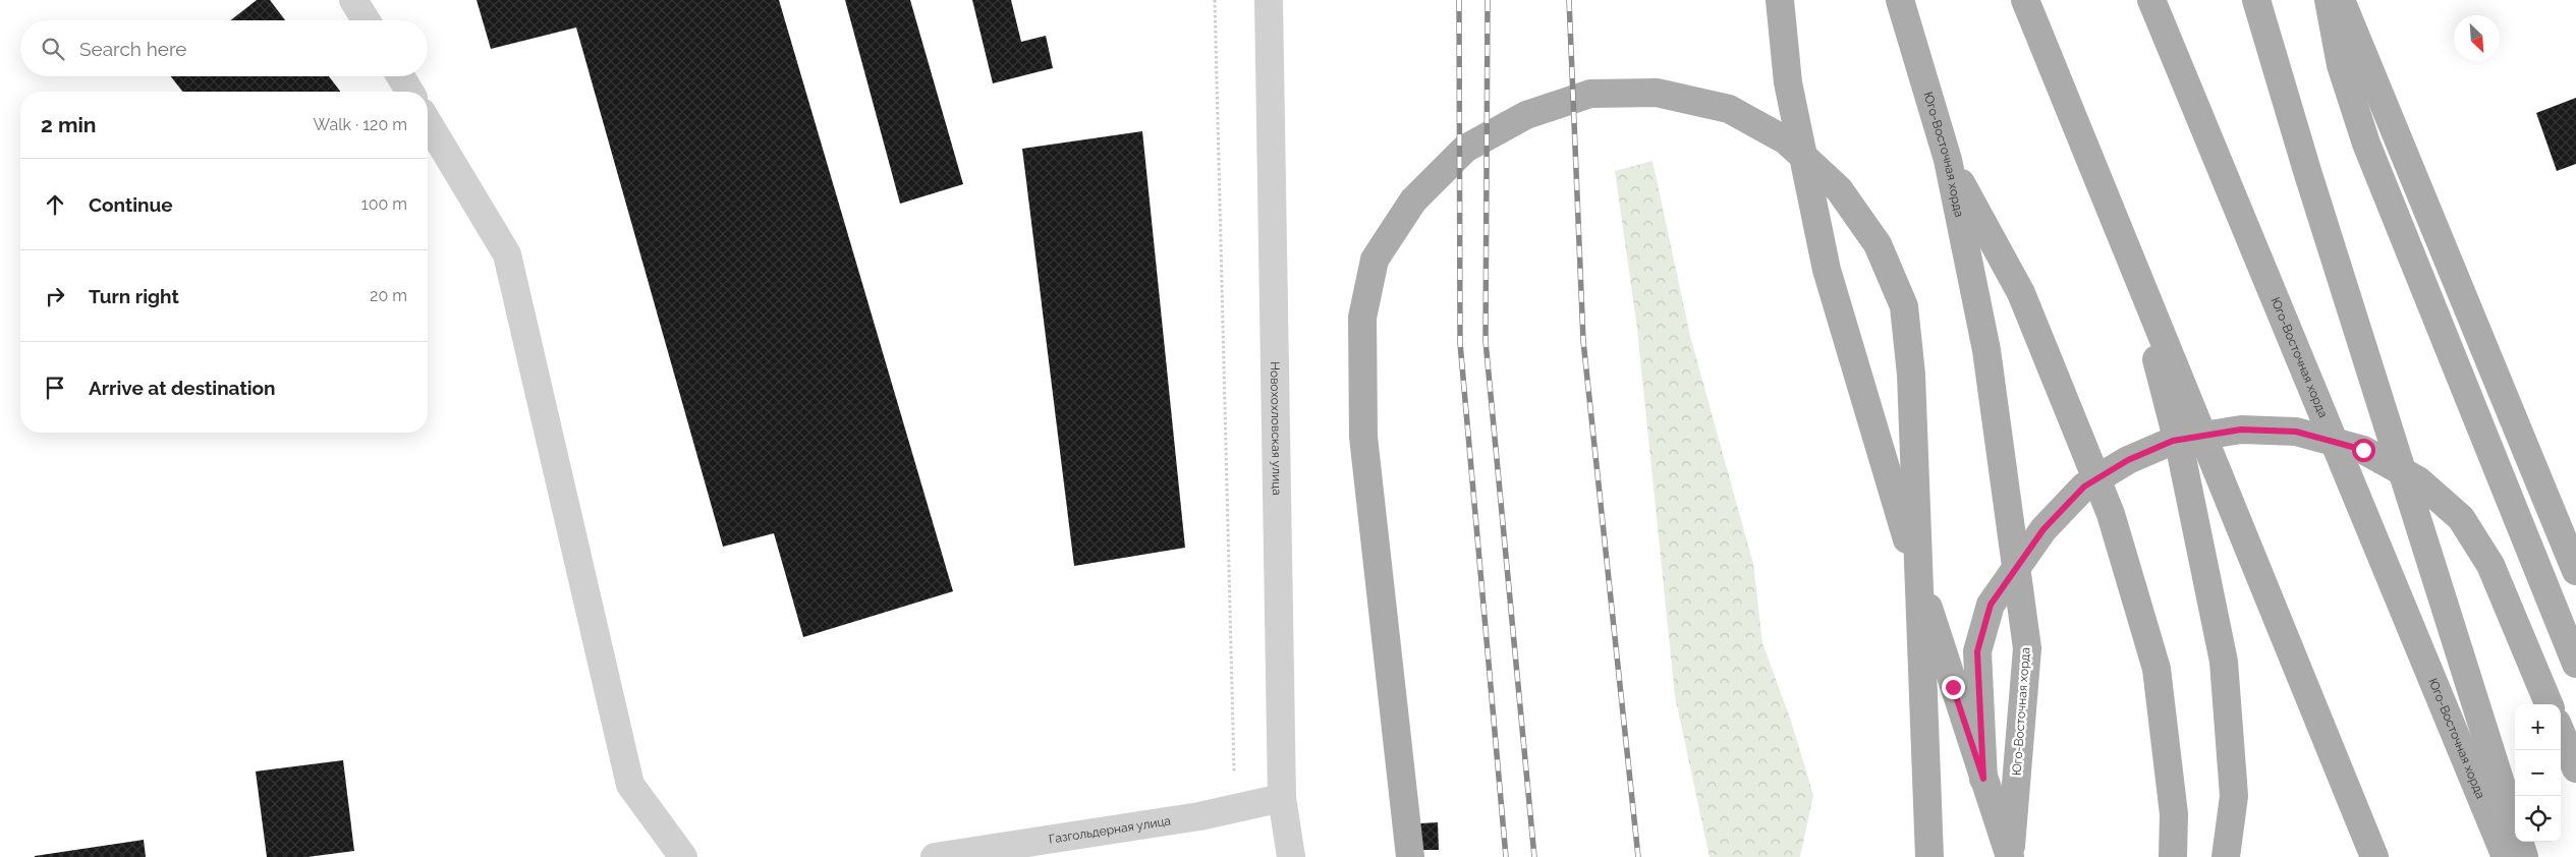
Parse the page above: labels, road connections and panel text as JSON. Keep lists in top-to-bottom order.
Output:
{
  "streets": {
    "main road": ["Юго-Восточная хорда"],
    "street": ["Новохохловская улица", "Газгольдерная улица"]
  },
  "crossings": [
    ["Новохохловская улица", "Газгольдерная улица"]
  ],
  "north": "bottom right",
  "page": {
    "search": "Search here",
    "heading": ["2 min", "Walk · 120 m"],
    "list": [
      ["Continue", "100 m"],
      ["Turn right", "20 m"],
      "Arrive at destination"
    ],
    "map_buttons": ["+", "−"]
  }
}
